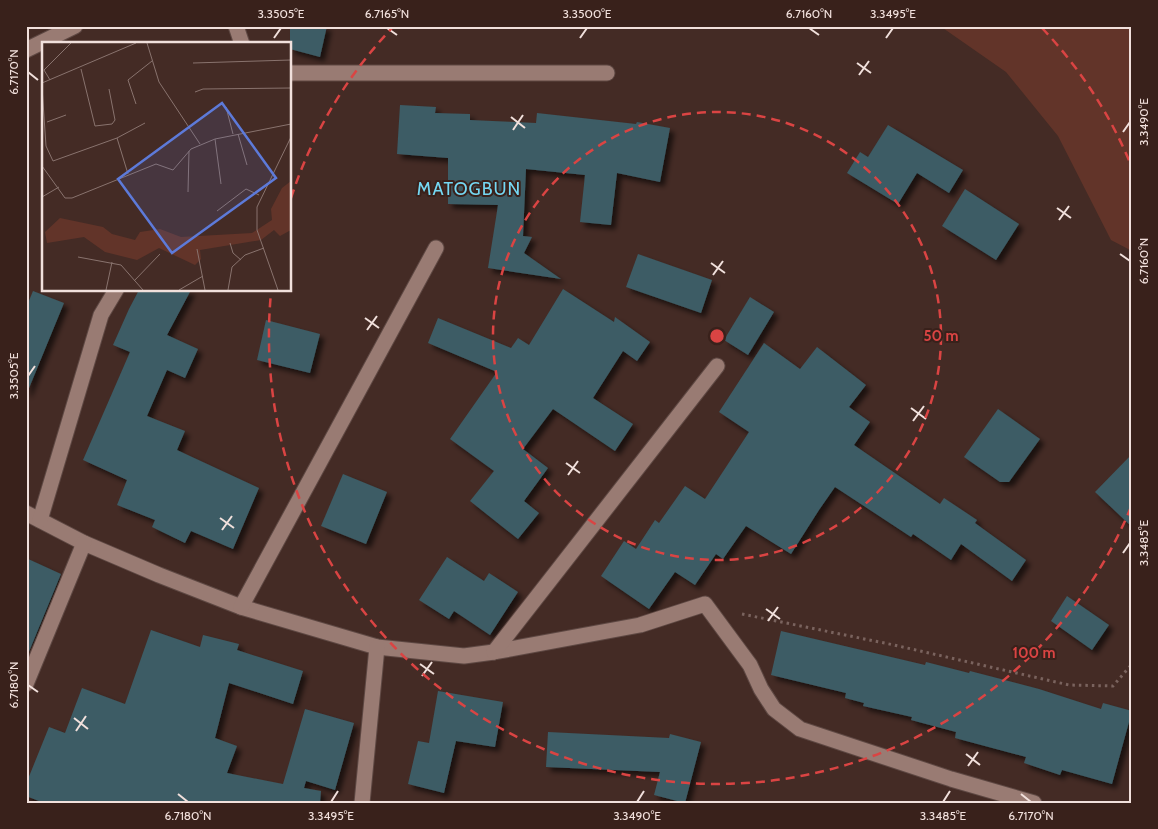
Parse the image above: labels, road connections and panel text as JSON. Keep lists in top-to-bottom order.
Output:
{
  "districts": ["MATOGBUN"],
  "coordinates": [
    "3.3505°E",
    "6.7165°N",
    "3.3500°E",
    "6.7160°N",
    "3.3495°E",
    "6.7170°N",
    "3.3490°E",
    "3.3485°E",
    "6.7180°N"
  ],
  "rings": ["50 m", "100 m"]
}
